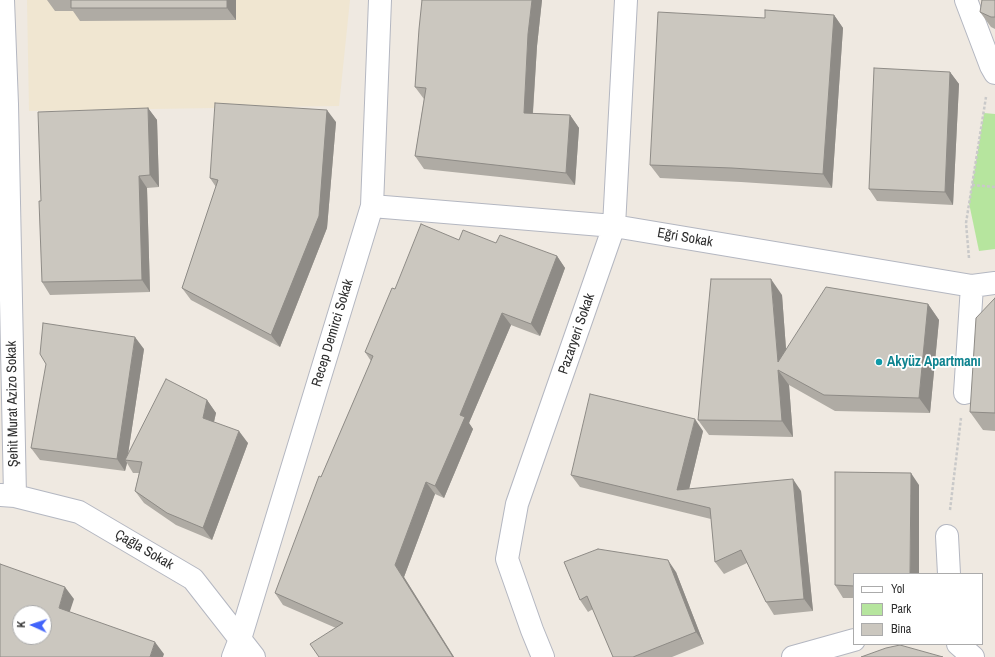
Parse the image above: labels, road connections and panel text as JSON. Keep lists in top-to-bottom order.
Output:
{
  "streets": {
    "street": [
      "Eğri Sokak",
      "Recep Demirci Sokak",
      "Pazaryeri Sokak",
      "Şehit Murat Azizo Sokak",
      "Çağla Sokak"
    ]
  },
  "crossings": [
    ["Eğri Sokak", "Recep Demirci Sokak"],
    ["Eğri Sokak", "Pazaryeri Sokak"],
    ["Recep Demirci Sokak", "Çağla Sokak"],
    ["Şehit Murat Azizo Sokak", "Çağla Sokak"]
  ],
  "places": ["Akyüz Apartmanı"],
  "legend": ["Yol", "Park", "Bina"],
  "north": "left"
}
